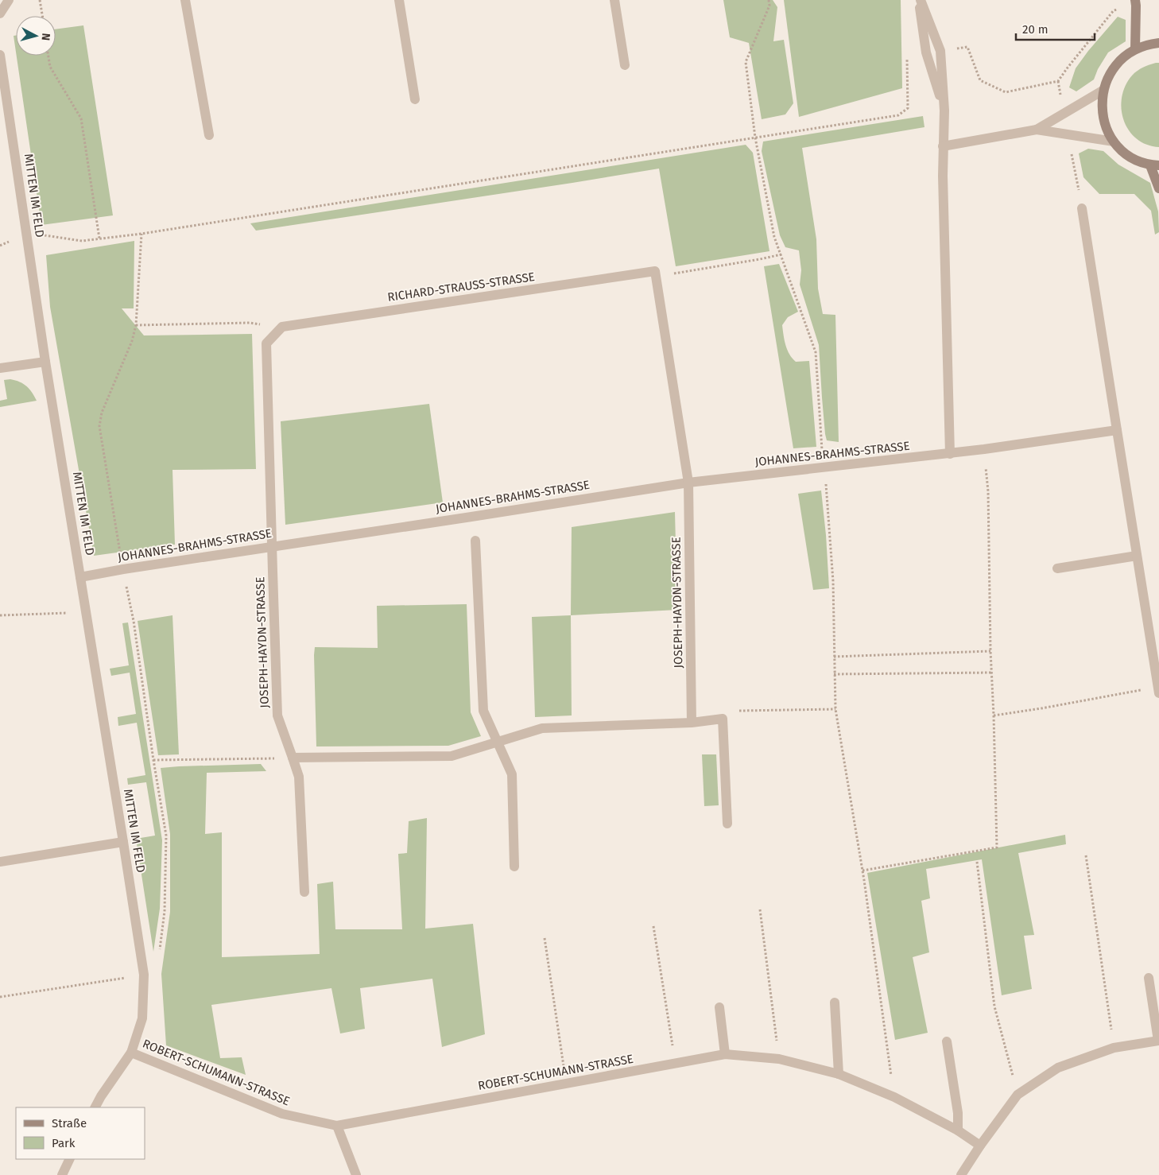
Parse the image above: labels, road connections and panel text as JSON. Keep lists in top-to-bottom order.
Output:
{
  "streets": {
    "street": [
      "MITTEN IM FELD",
      "RICHARD-STRAUSS-STRASSE",
      "JOHANNES-BRAHMS-STRASSE",
      "JOSEPH-HAYDN-STRASSE",
      "ROBERT-SCHUMANN-STRASSE"
    ]
  },
  "crossings": [
    ["MITTEN IM FELD", "JOHANNES-BRAHMS-STRASSE"],
    ["MITTEN IM FELD", "ROBERT-SCHUMANN-STRASSE"],
    ["JOHANNES-BRAHMS-STRASSE", "JOSEPH-HAYDN-STRASSE"]
  ],
  "legend": ["Straße", "Park"],
  "scale_bar": "20 m",
  "north": "right"
}
